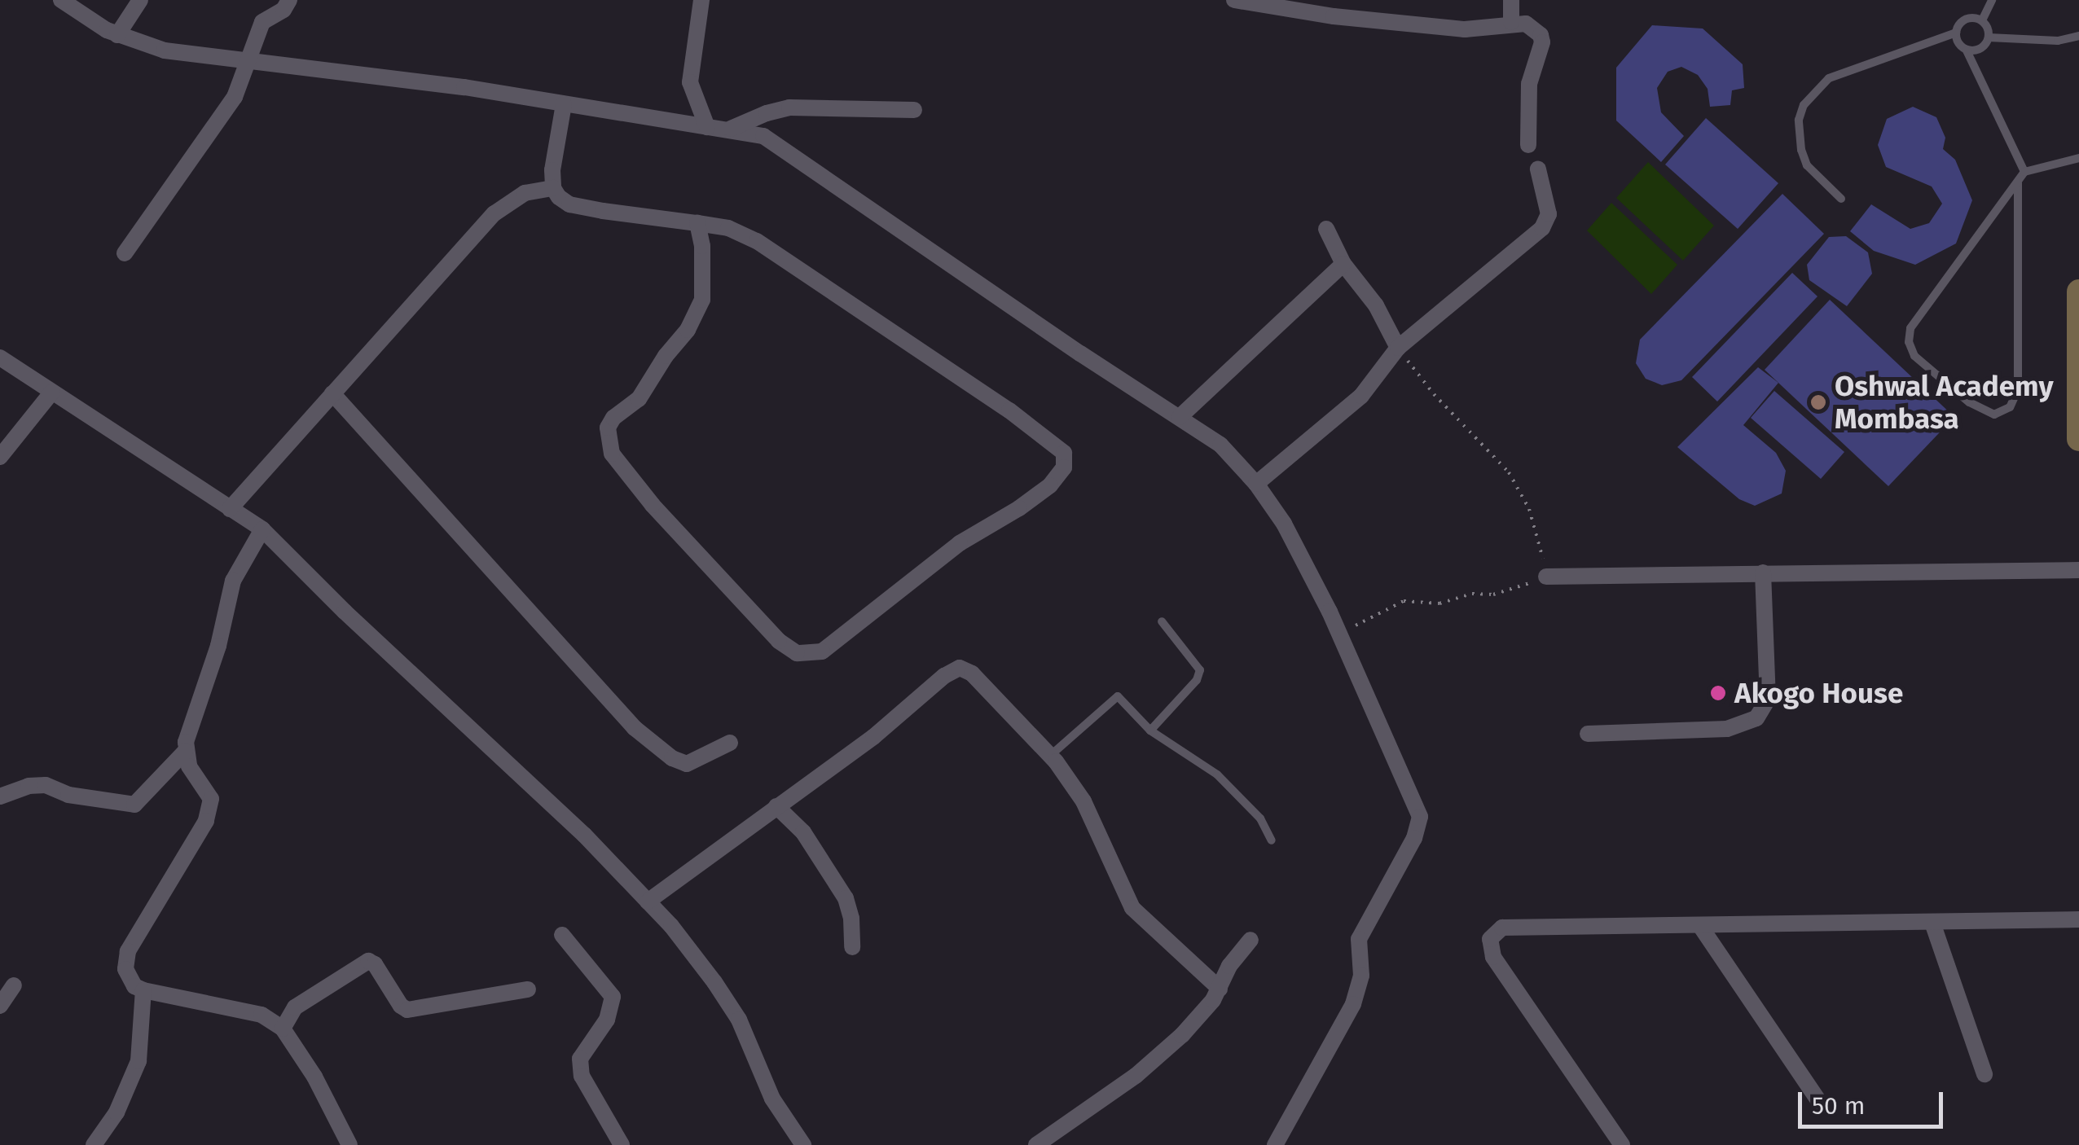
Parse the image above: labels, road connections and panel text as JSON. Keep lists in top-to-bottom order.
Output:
{
  "places": ["Oshwal Academy Mombasa", "Akogo House"],
  "scale_bar": "50 m"
}
